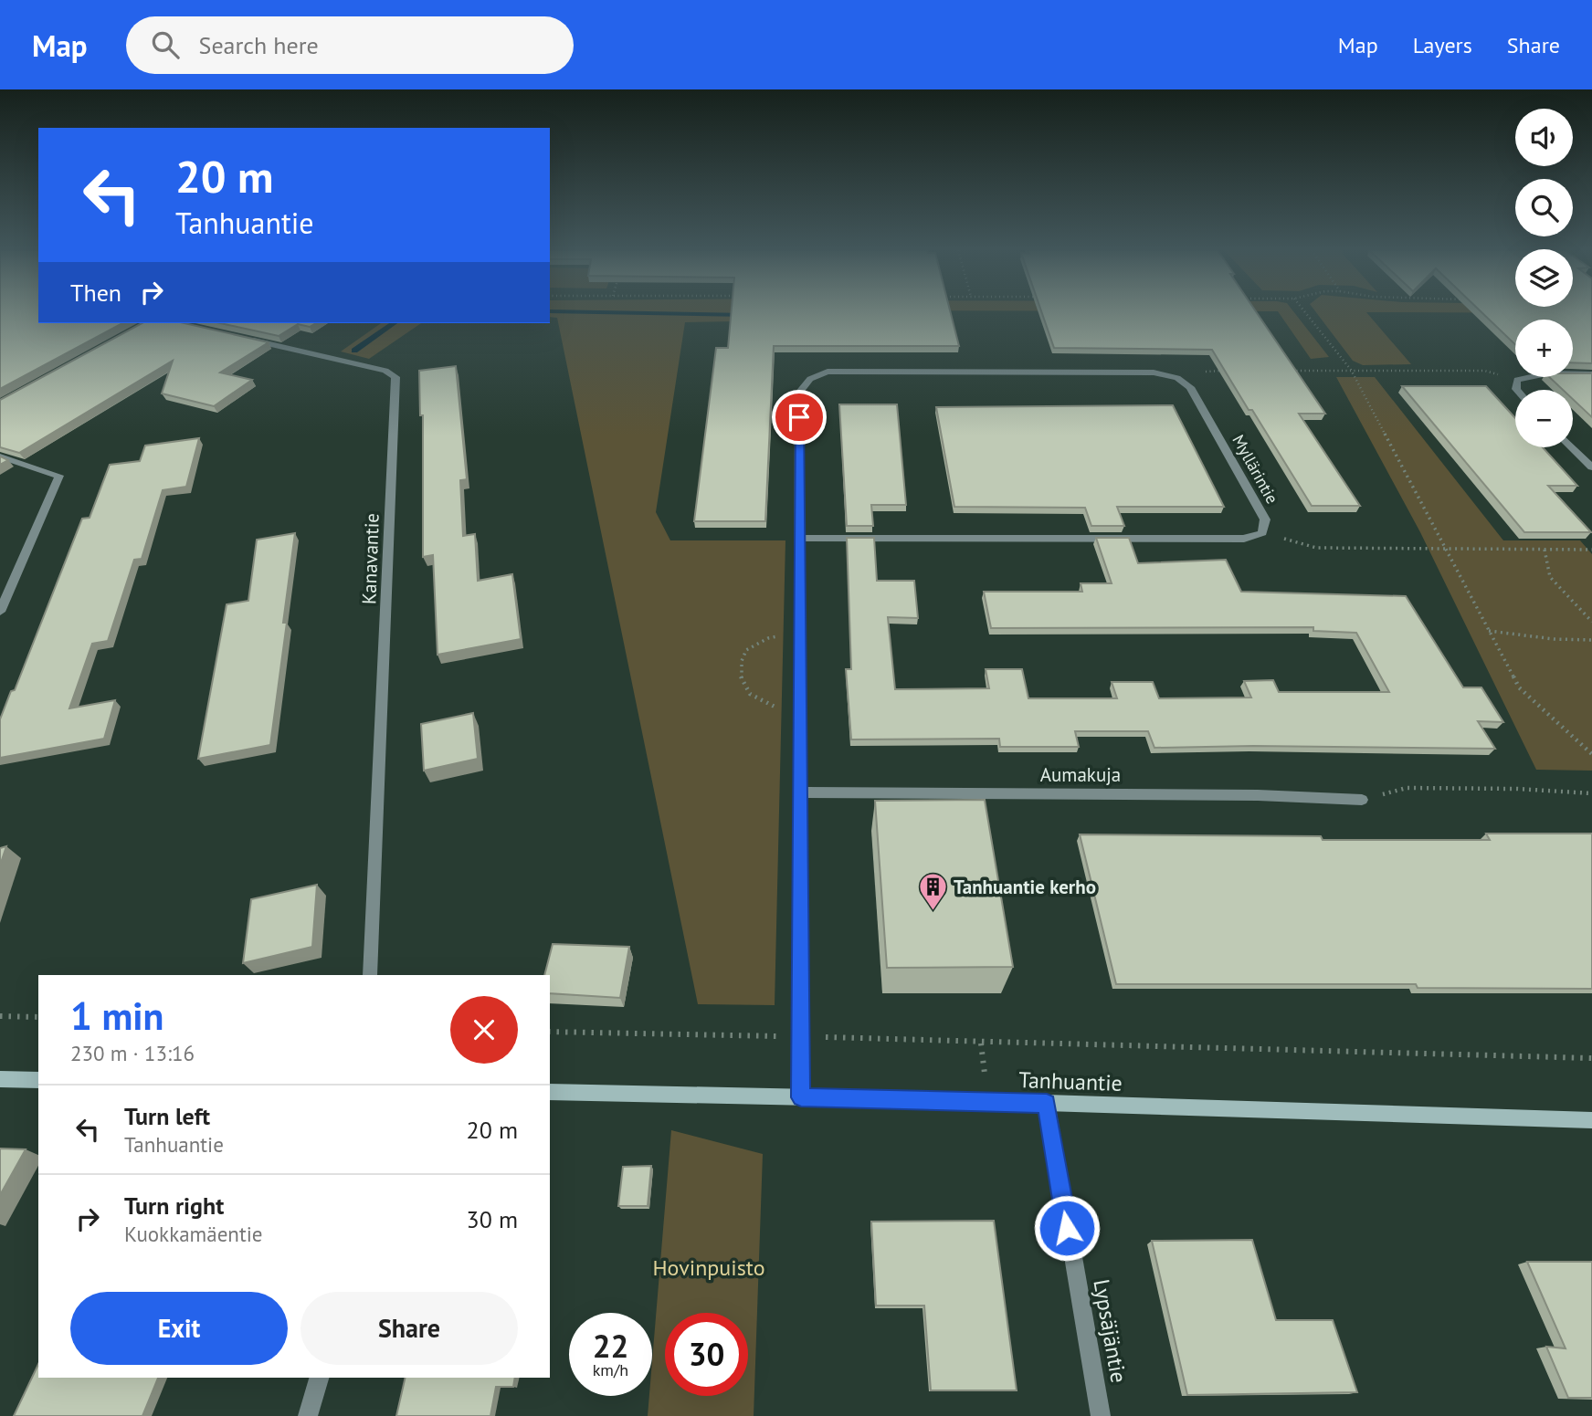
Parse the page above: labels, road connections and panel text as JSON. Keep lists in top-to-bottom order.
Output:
{
  "streets": {
    "street": [
      "Myllärintie",
      "Kanavantie",
      "Aumakuja",
      "Tanhuantie",
      "Lypsäjäntie"
    ]
  },
  "crossings": [
    ["Tanhuantie", "Lypsäjäntie"]
  ],
  "parks": ["Hovinpuisto"],
  "places": {
    "building": ["Tanhuantie kerho"]
  },
  "page": {
    "header": "Map",
    "search": "Search here",
    "nav": ["Map", "Layers", "Share"],
    "map_buttons": ["+", "−"],
    "turn": ["20 m", "Tanhuantie"],
    "then": "Then",
    "heading": ["1 min", "230 m · 13:16"],
    "list": [
      {
        "name": "Turn left",
        "note": "Tanhuantie",
        "value": "20 m"
      },
      {
        "name": "Turn right",
        "note": "Kuokkamäentie",
        "value": "30 m"
      }
    ],
    "buttons": ["Exit", "Share"],
    "speed": "22 km/h",
    "limit": "30"
  }
}
